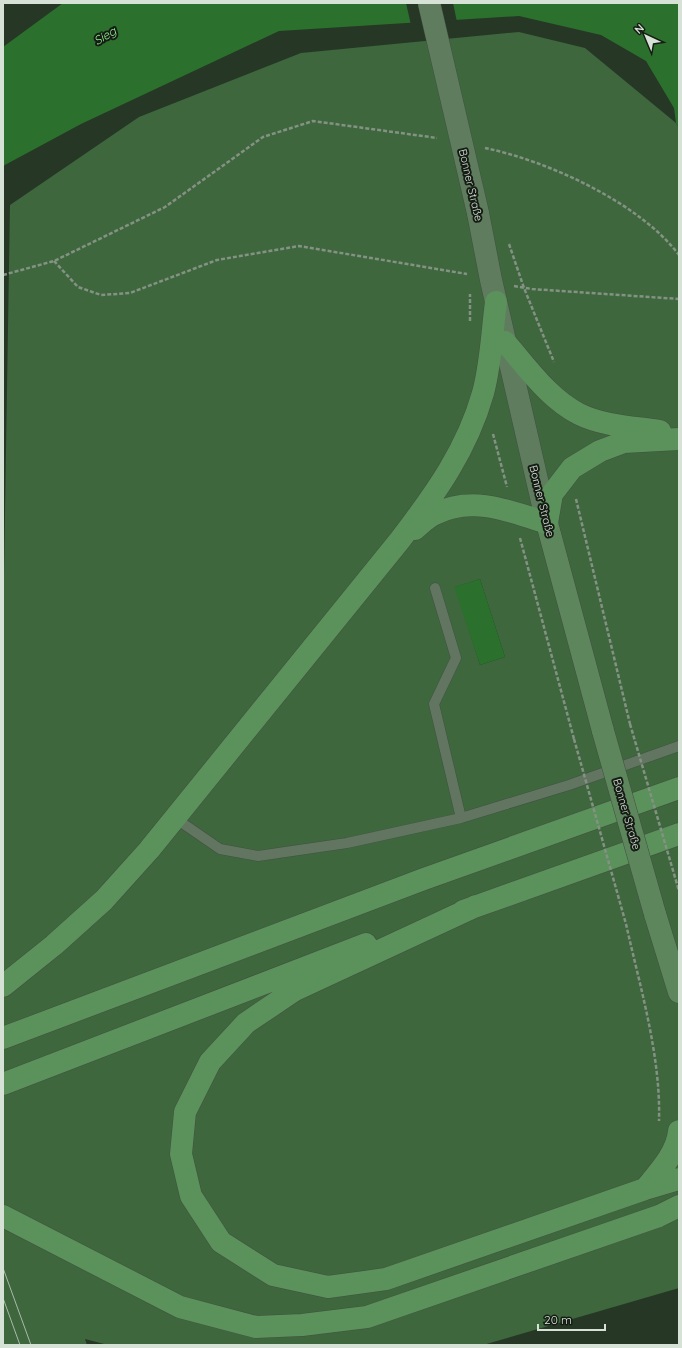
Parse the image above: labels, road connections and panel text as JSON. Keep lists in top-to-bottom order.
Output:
{
  "streets": {
    "main road": ["Bonner Straße"]
  },
  "water": ["Sieg"],
  "scale_bar": "20 m",
  "north": "top left"
}
